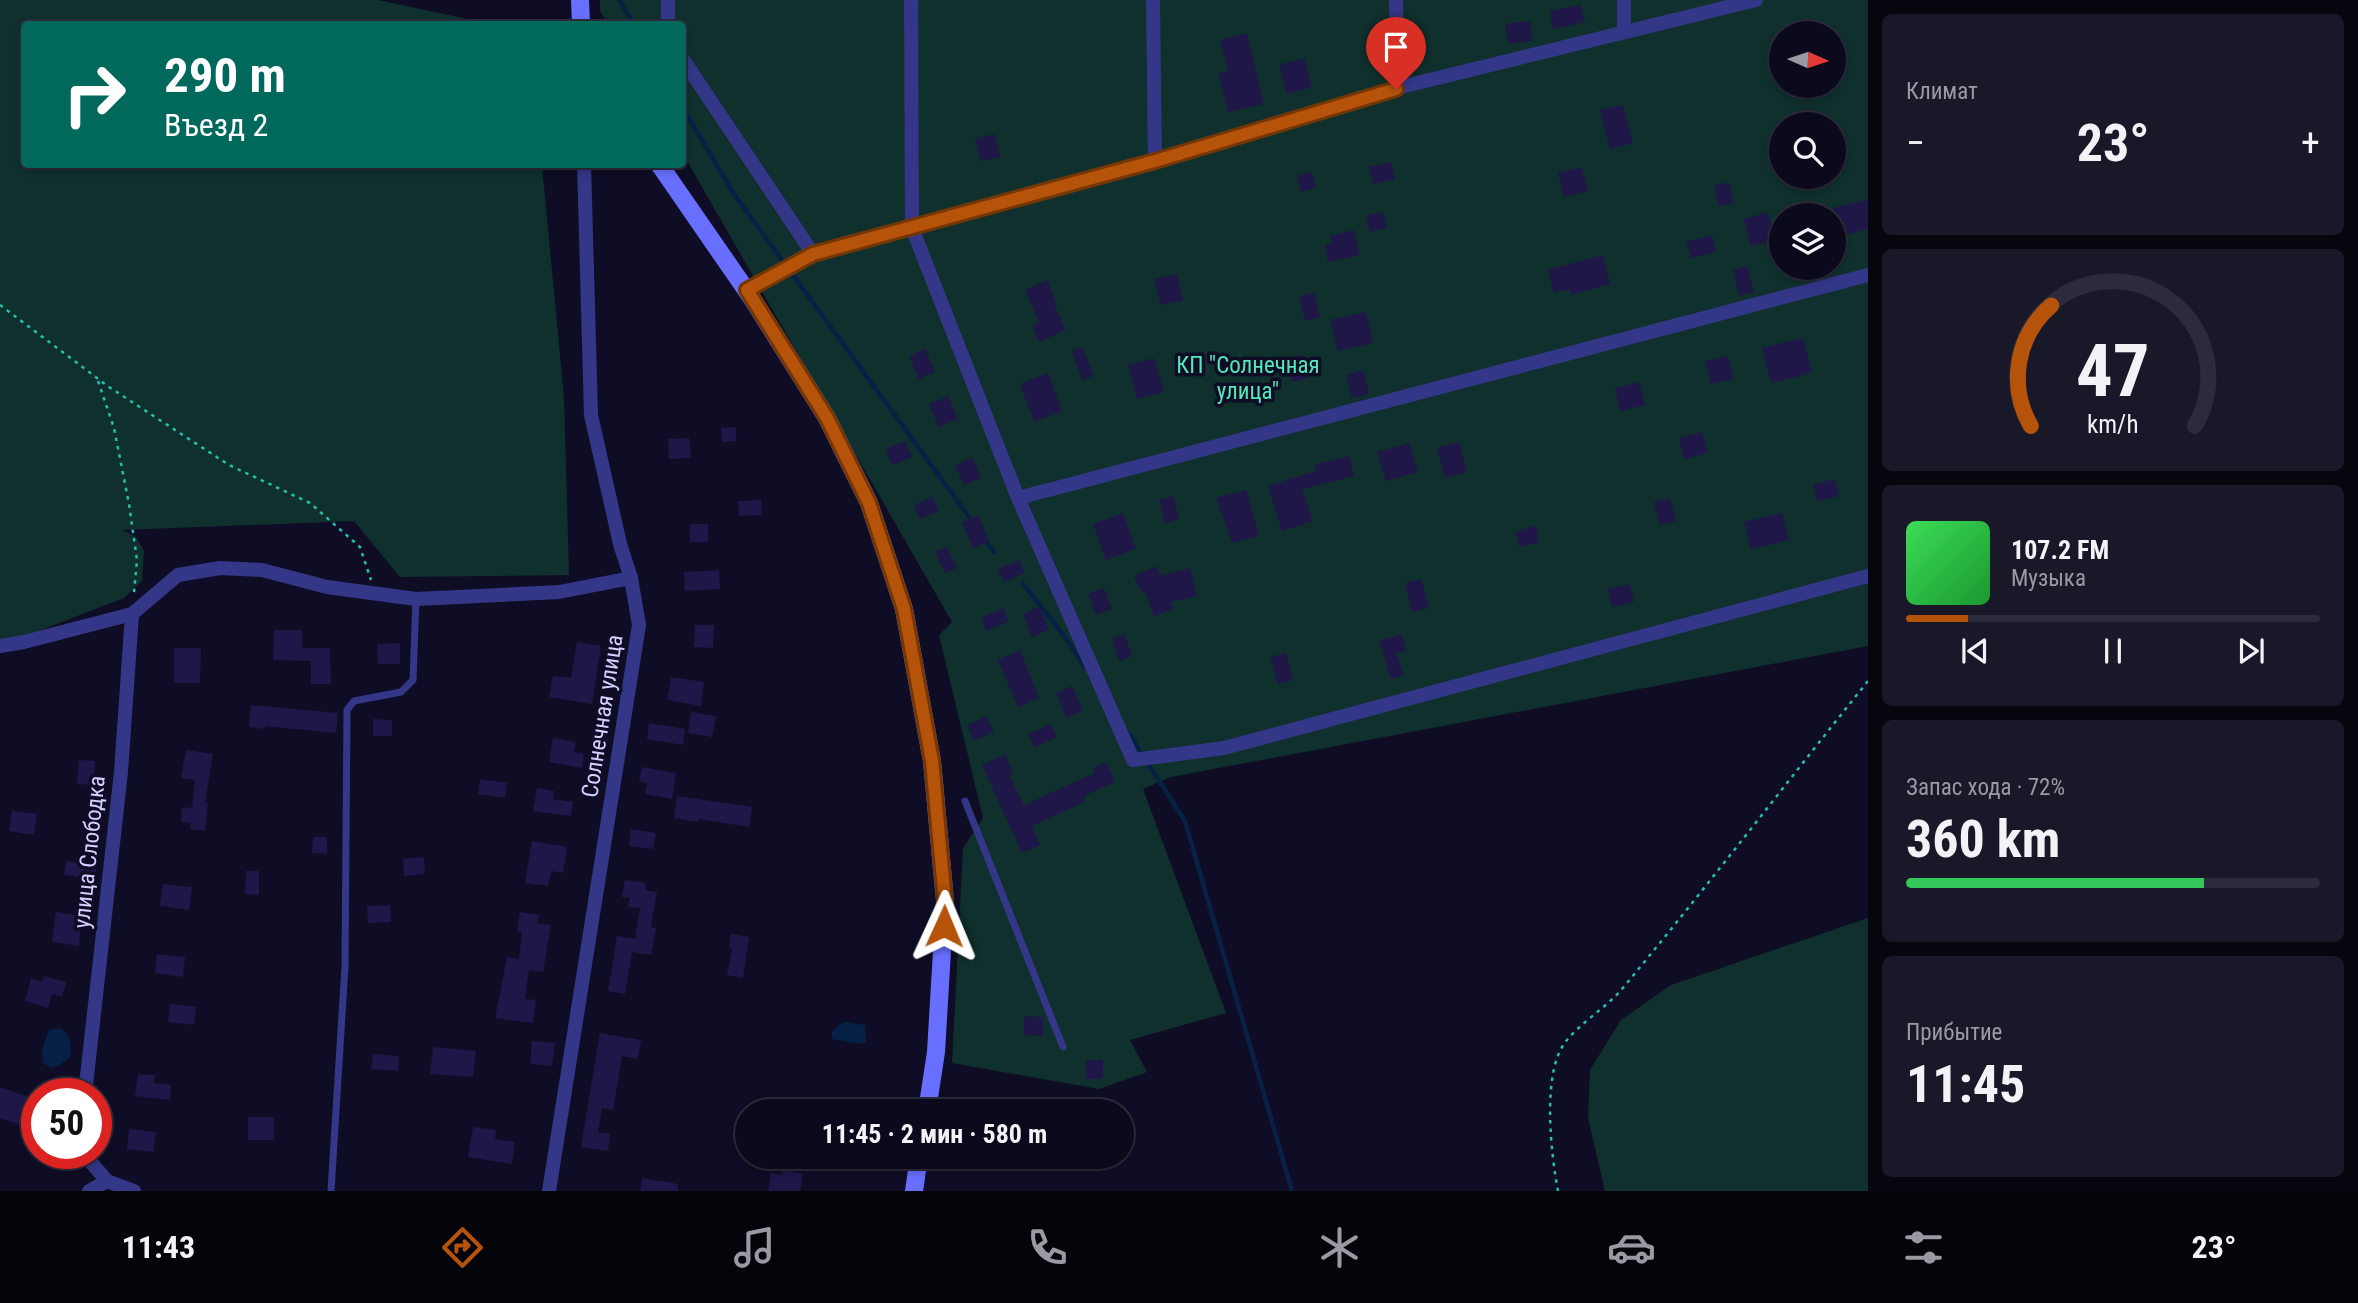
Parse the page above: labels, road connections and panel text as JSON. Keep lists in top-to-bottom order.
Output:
{
  "streets": {
    "street": ["Солнечная улица", "улица Слободка"]
  },
  "parks": ["КП \"Солнечная улица\""],
  "north": "right",
  "page": {
    "tile": [
      "Климат",
      ["Запас хода · 72%", "360 km"],
      ["Прибытие", "11:45"]
    ],
    "turn": ["290 m", "Въезд 2"],
    "heat": ["−", "23°", "+"],
    "song": ["107.2 FM", "Музыка"],
    "limit": "50",
    "trip": "11:45 · 2 мин · 580 m",
    "tabs": ["11:43", "23°"],
    "gauge": ["47", "km/h"]
  }
}
